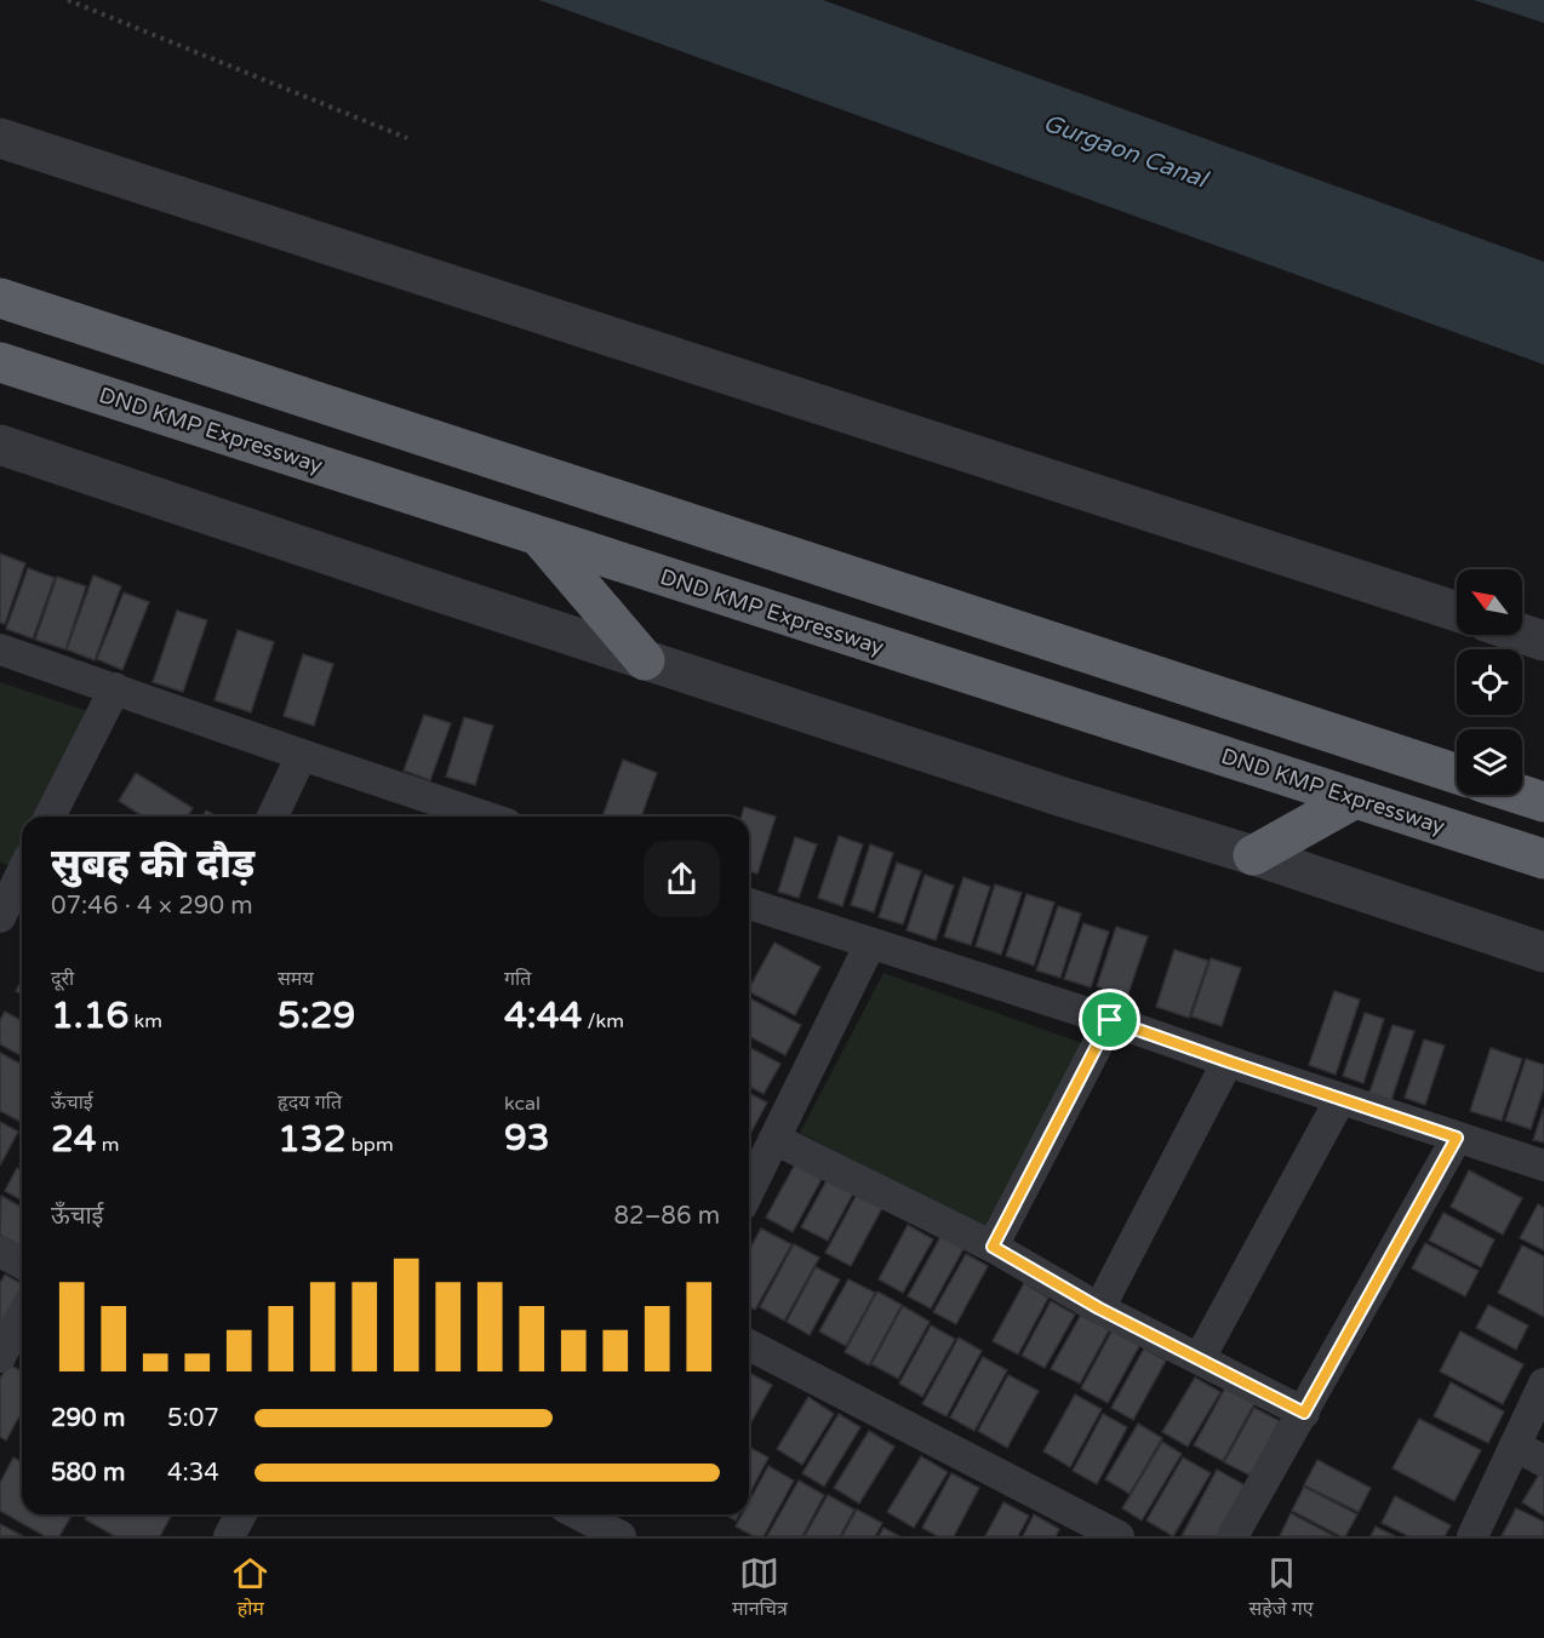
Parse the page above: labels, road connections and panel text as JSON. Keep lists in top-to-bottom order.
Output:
{
  "streets": {
    "highway": ["DND KMP Expressway"]
  },
  "water": ["Gurgaon Canal"],
  "north": "top left",
  "page": {
    "heading": ["सुबह की दौड़", "07:46 · 4 × 290 m"],
    "stats": [
      ["दूरी", "1.16 km"],
      ["समय", "5:29"],
      ["गति", "4:44 /km"],
      ["ऊँचाई", "24 m"],
      ["हृदय गति", "132 bpm"],
      ["kcal", "93"]
    ],
    "chart": ["ऊँचाई", "82–86 m"],
    "list": [
      {
        "name": "290 m",
        "note": "5:07"
      },
      {
        "name": "580 m",
        "note": "4:34"
      }
    ],
    "tabs": ["होम", "मानचित्र", "सहेजे गए"]
  }
}
